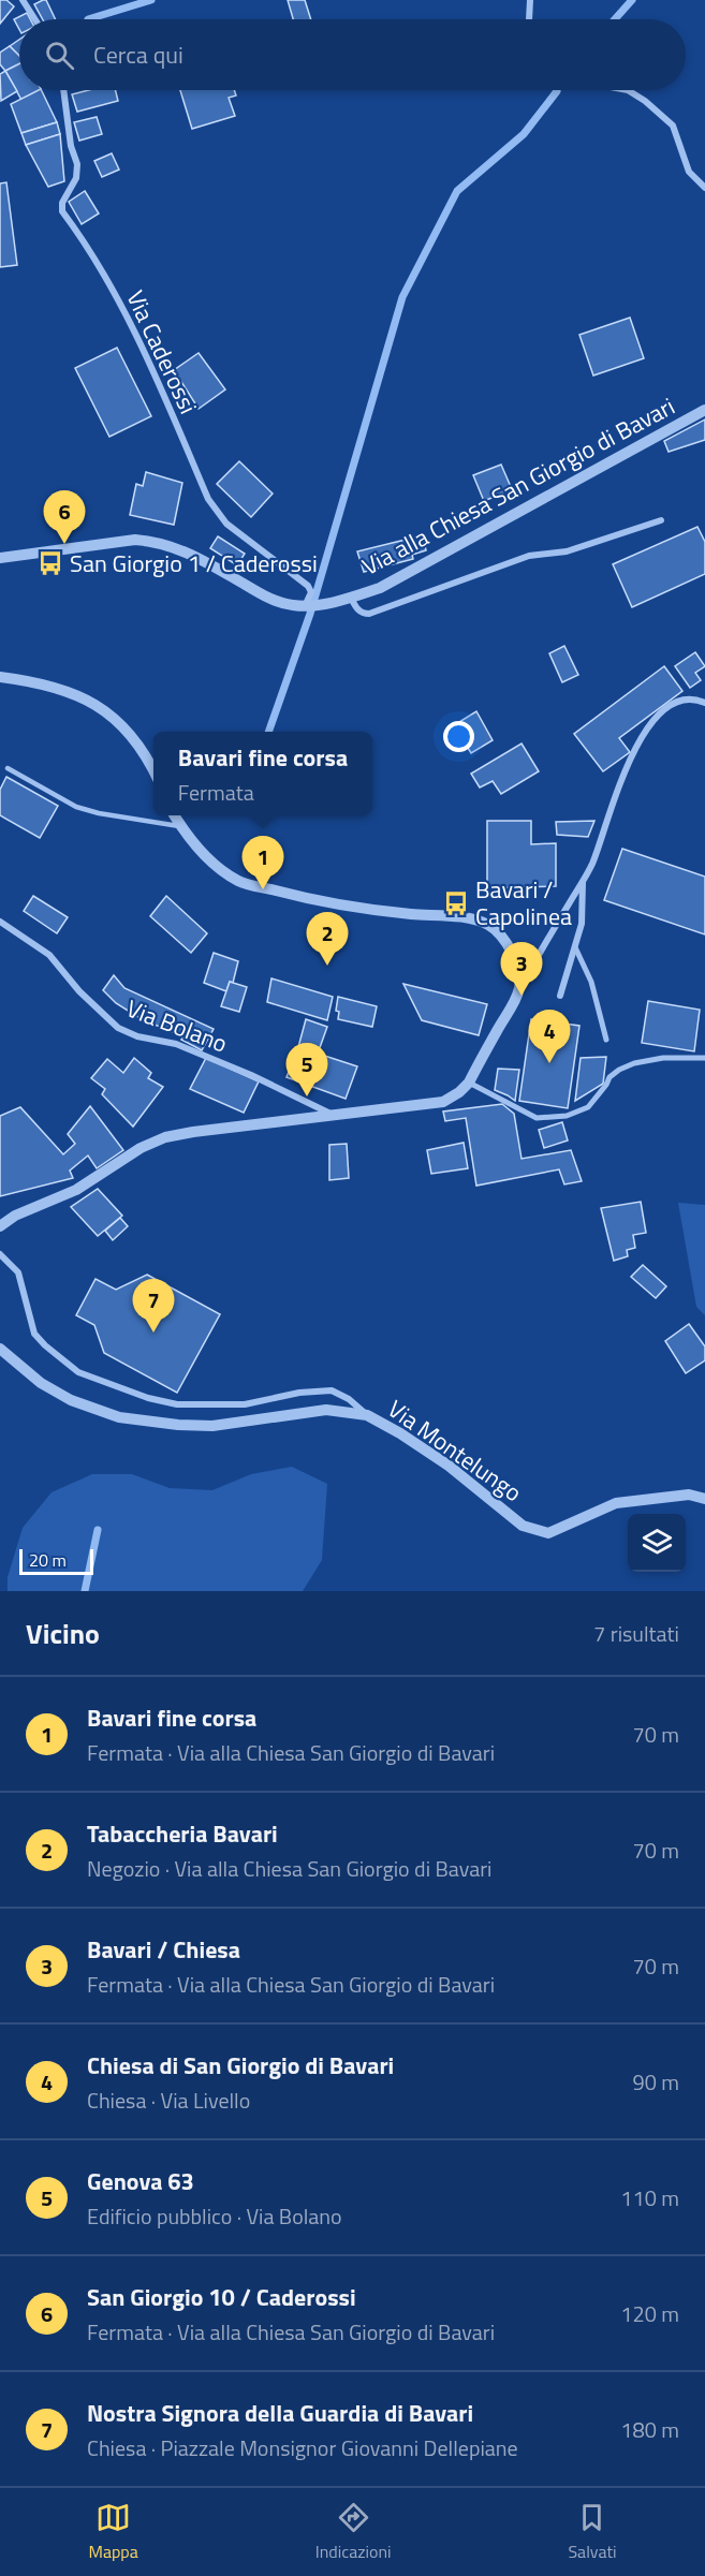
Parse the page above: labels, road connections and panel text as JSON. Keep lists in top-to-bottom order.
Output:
{
  "streets": {
    "street": [
      "Via Caderossi",
      "Via alla Chiesa San Giorgio di Bavari",
      "Via Bolano",
      "Via Montelungo"
    ]
  },
  "crossings": [
    ["Via Caderossi", "Via alla Chiesa San Giorgio di Bavari"]
  ],
  "places": {
    "bus stop": ["San Giorgio 1 / Caderossi", "Bavari / Capolinea"]
  },
  "scale_bar": "20 m",
  "page": {
    "search": "Cerca qui",
    "pins": [
      "6",
      "1",
      "2",
      "3",
      "4",
      "5",
      "7"
    ],
    "popup": ["Bavari fine corsa", "Fermata"],
    "scale": "20 m",
    "heading": ["Vicino", "7 risultati"],
    "list": [
      {
        "mark": "1",
        "name": "Bavari fine corsa",
        "note": "Fermata · Via alla Chiesa San Giorgio di Bavari",
        "value": "70 m"
      },
      {
        "mark": "2",
        "name": "Tabaccheria Bavari",
        "note": "Negozio · Via alla Chiesa San Giorgio di Bavari",
        "value": "70 m"
      },
      {
        "mark": "3",
        "name": "Bavari / Chiesa",
        "note": "Fermata · Via alla Chiesa San Giorgio di Bavari",
        "value": "70 m"
      },
      {
        "mark": "4",
        "name": "Chiesa di San Giorgio di Bavari",
        "note": "Chiesa · Via Livello",
        "value": "90 m"
      },
      {
        "mark": "5",
        "name": "Genova 63",
        "note": "Edificio pubblico · Via Bolano",
        "value": "110 m"
      },
      {
        "mark": "6",
        "name": "San Giorgio 10 / Caderossi",
        "note": "Fermata · Via alla Chiesa San Giorgio di Bavari",
        "value": "120 m"
      },
      {
        "mark": "7",
        "name": "Nostra Signora della Guardia di Bavari",
        "note": "Chiesa · Piazzale Monsignor Giovanni Dellepiane",
        "value": "180 m"
      }
    ],
    "nav": ["Mappa", "Indicazioni", "Salvati"]
  }
}
